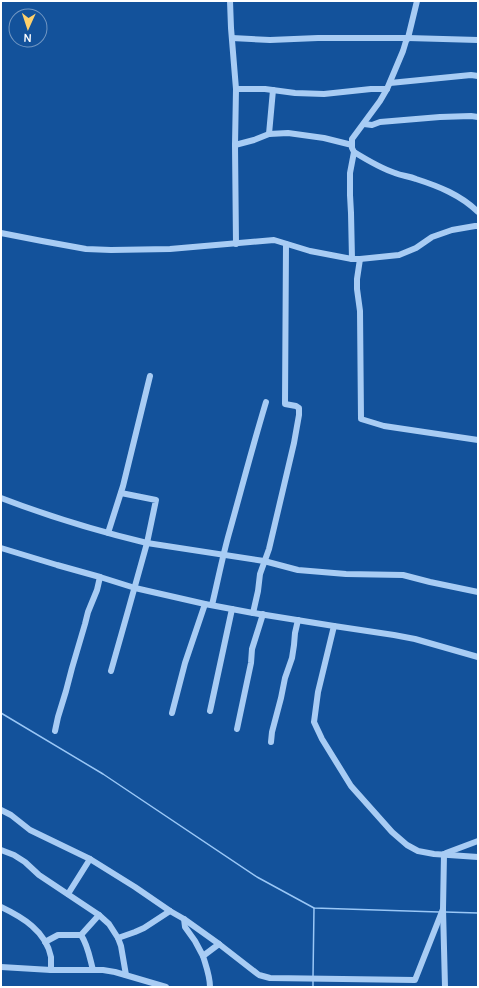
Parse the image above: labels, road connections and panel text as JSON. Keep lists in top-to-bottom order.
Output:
{
  "north": "bottom"
}
